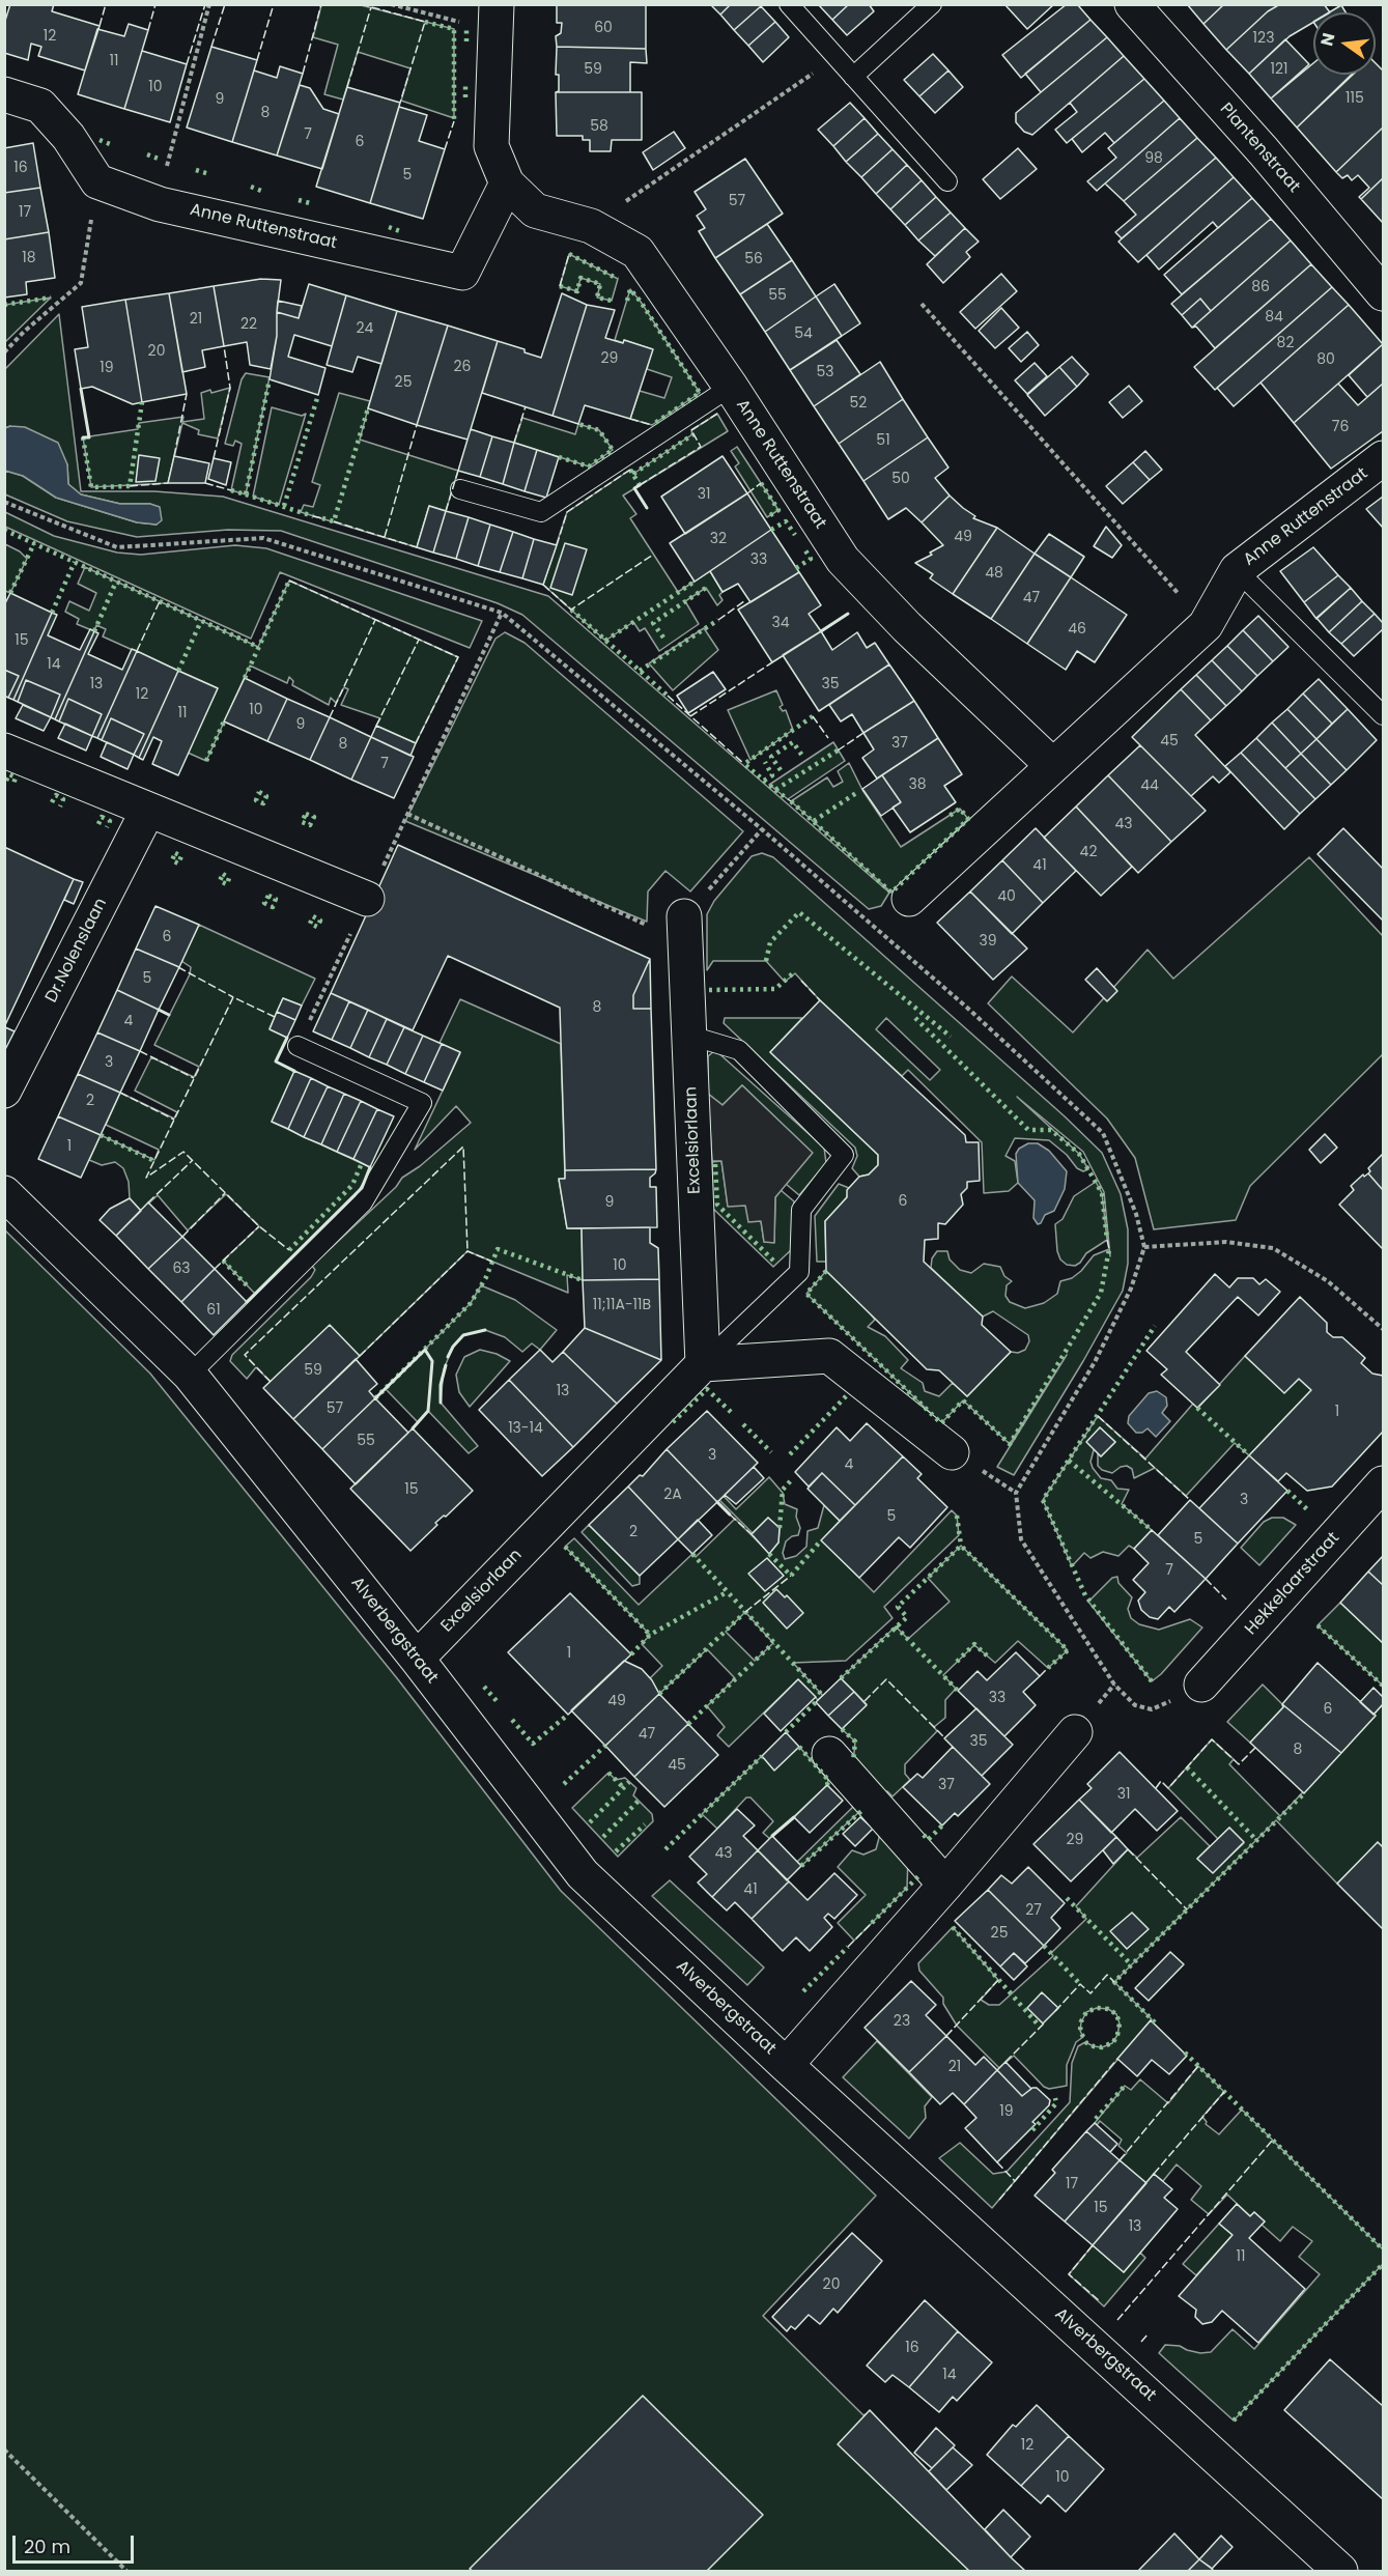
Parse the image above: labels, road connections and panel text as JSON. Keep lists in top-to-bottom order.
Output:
{
  "streets": {
    "street": [
      "Plantenstraat",
      "Anne Ruttenstraat",
      "Dr.Nolenslaan",
      "Excelsiorlaan",
      "Hekkelaarstraat",
      "Alverbergstraat"
    ]
  },
  "crossings": [
    ["Excelsiorlaan", "Alverbergstraat"]
  ],
  "house_numbers": [
    "60",
    "12",
    "123",
    "11",
    "59",
    "121",
    "10",
    "115",
    "9",
    "8",
    "58",
    "7",
    "6",
    "98",
    "16",
    "5",
    "57",
    "17",
    "18",
    "56",
    "86",
    "55",
    "84",
    "21",
    "22",
    "24",
    "54",
    "82",
    "20",
    "29",
    "80",
    "26",
    "19",
    "53",
    "25",
    "52",
    "76",
    "51",
    "50",
    "31",
    "49",
    "32",
    "33",
    "48",
    "47",
    "34",
    "46",
    "15",
    "14",
    "13",
    "35",
    "12",
    "10",
    "11",
    "9",
    "45",
    "37",
    "8",
    "7",
    "38",
    "44",
    "43",
    "42",
    "41",
    "40",
    "6",
    "39",
    "5",
    "8",
    "4",
    "3",
    "2",
    "1",
    "6",
    "9",
    "10",
    "63",
    "11;11A-11B",
    "61",
    "59",
    "13",
    "57",
    "1",
    "13-14",
    "55",
    "3",
    "4",
    "15",
    "2A",
    "3",
    "5",
    "2",
    "5",
    "7",
    "1",
    "33",
    "49",
    "6",
    "47",
    "35",
    "8",
    "45",
    "37",
    "31",
    "29",
    "43",
    "41",
    "27",
    "25",
    "23",
    "21",
    "19",
    "17",
    "15",
    "13",
    "11",
    "20",
    "16",
    "14",
    "12",
    "10"
  ],
  "scale_bar": "20 m",
  "north": "left"
}
